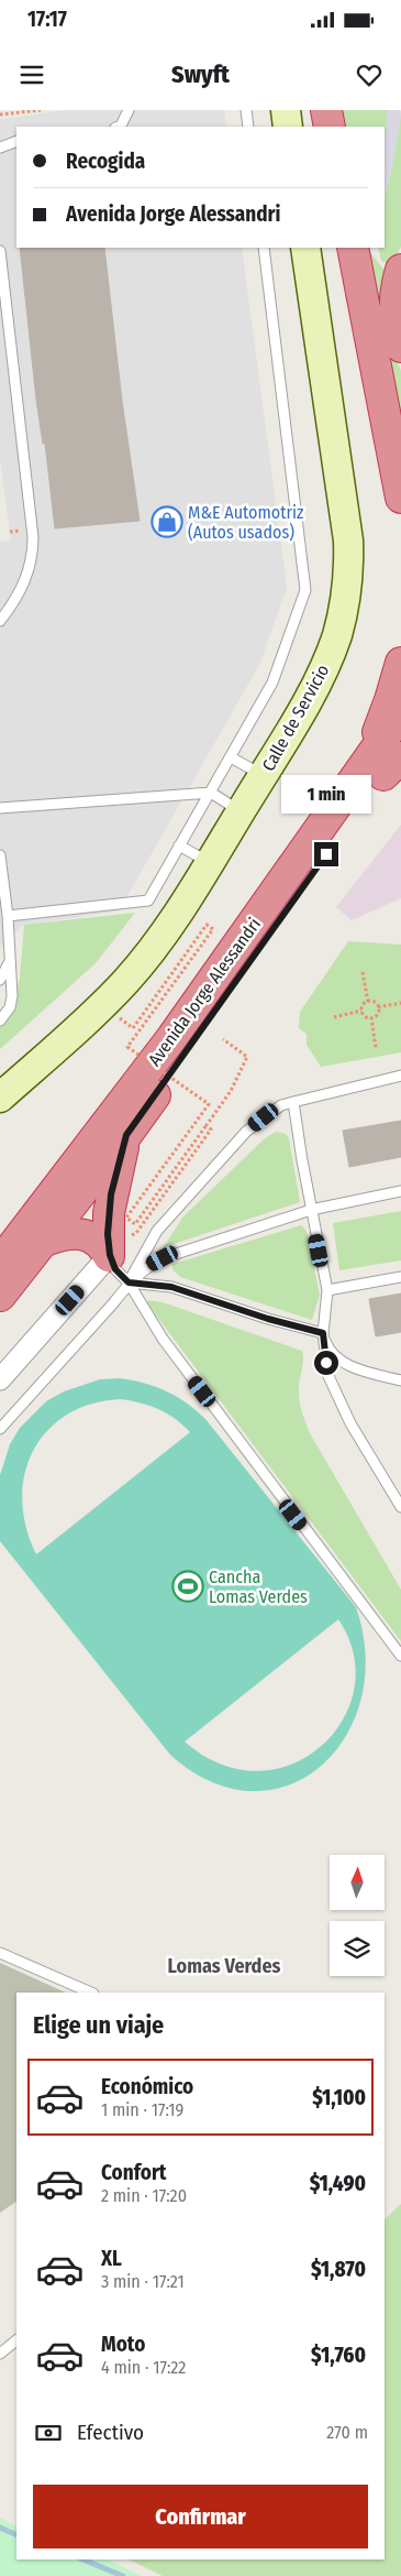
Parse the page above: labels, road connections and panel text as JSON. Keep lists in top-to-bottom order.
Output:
{
  "streets": {
    "highway": ["Avenida Jorge Alessandri"],
    "street": ["Calle de Servicio"]
  },
  "districts": ["Lomas Verdes"],
  "places": {
    "shop": ["M&E Automotriz (Autos usados)"],
    "sports": ["Cancha Lomas Verdes"]
  },
  "north": "top",
  "page": {
    "status": "17:17",
    "header": "Swyft",
    "banner": ["Recogida", "Avenida Jorge Alessandri"],
    "bubble": "1 min",
    "heading": "Elige un viaje",
    "list": [
      {
        "name": "Económico",
        "note": "1 min · 17:19",
        "value": "$1,100"
      },
      {
        "name": "Confort",
        "note": "2 min · 17:20",
        "value": "$1,490"
      },
      {
        "name": "XL",
        "note": "3 min · 17:21",
        "value": "$1,870"
      },
      {
        "name": "Moto",
        "note": "4 min · 17:22",
        "value": "$1,760"
      }
    ],
    "pay": ["Efectivo", "270 m"],
    "buttons": "Confirmar"
  }
}
